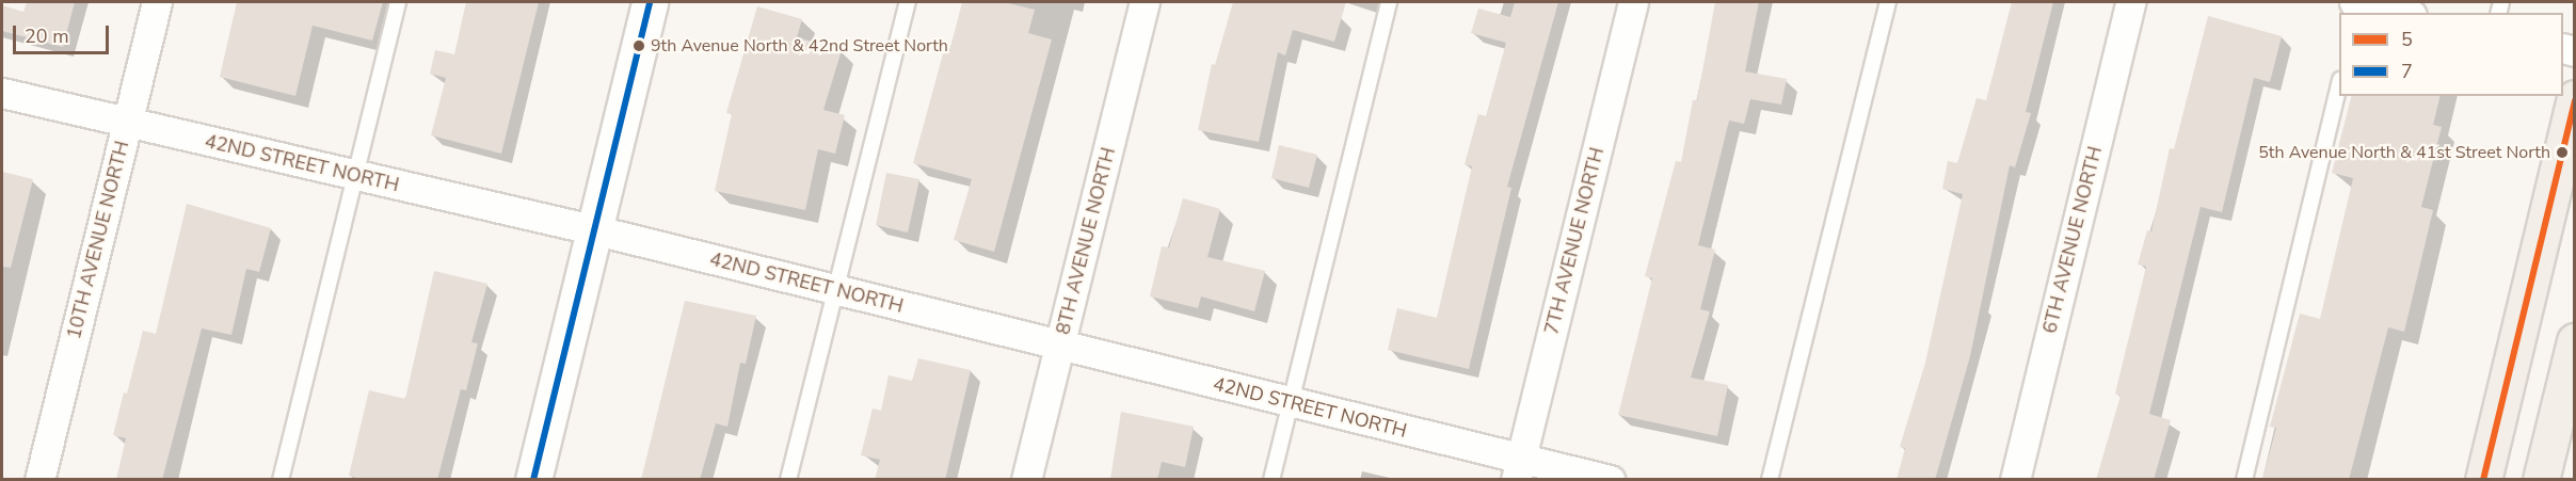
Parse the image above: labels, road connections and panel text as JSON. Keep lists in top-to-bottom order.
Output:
{
  "streets": {
    "street": [
      "42ND STREET NORTH",
      "10TH AVENUE NORTH",
      "6TH AVENUE NORTH",
      "8TH AVENUE NORTH",
      "7TH AVENUE NORTH"
    ]
  },
  "crossings": [
    ["42ND STREET NORTH", "10TH AVENUE NORTH"],
    ["42ND STREET NORTH", "8TH AVENUE NORTH"],
    ["42ND STREET NORTH", "7TH AVENUE NORTH"]
  ],
  "places": ["9th Avenue North & 42nd Street North", "5th Avenue North & 41st Street North"],
  "lines": ["transit line 7", "transit line 5"],
  "legend": ["5", "7"],
  "scale_bar": "20 m"
}
